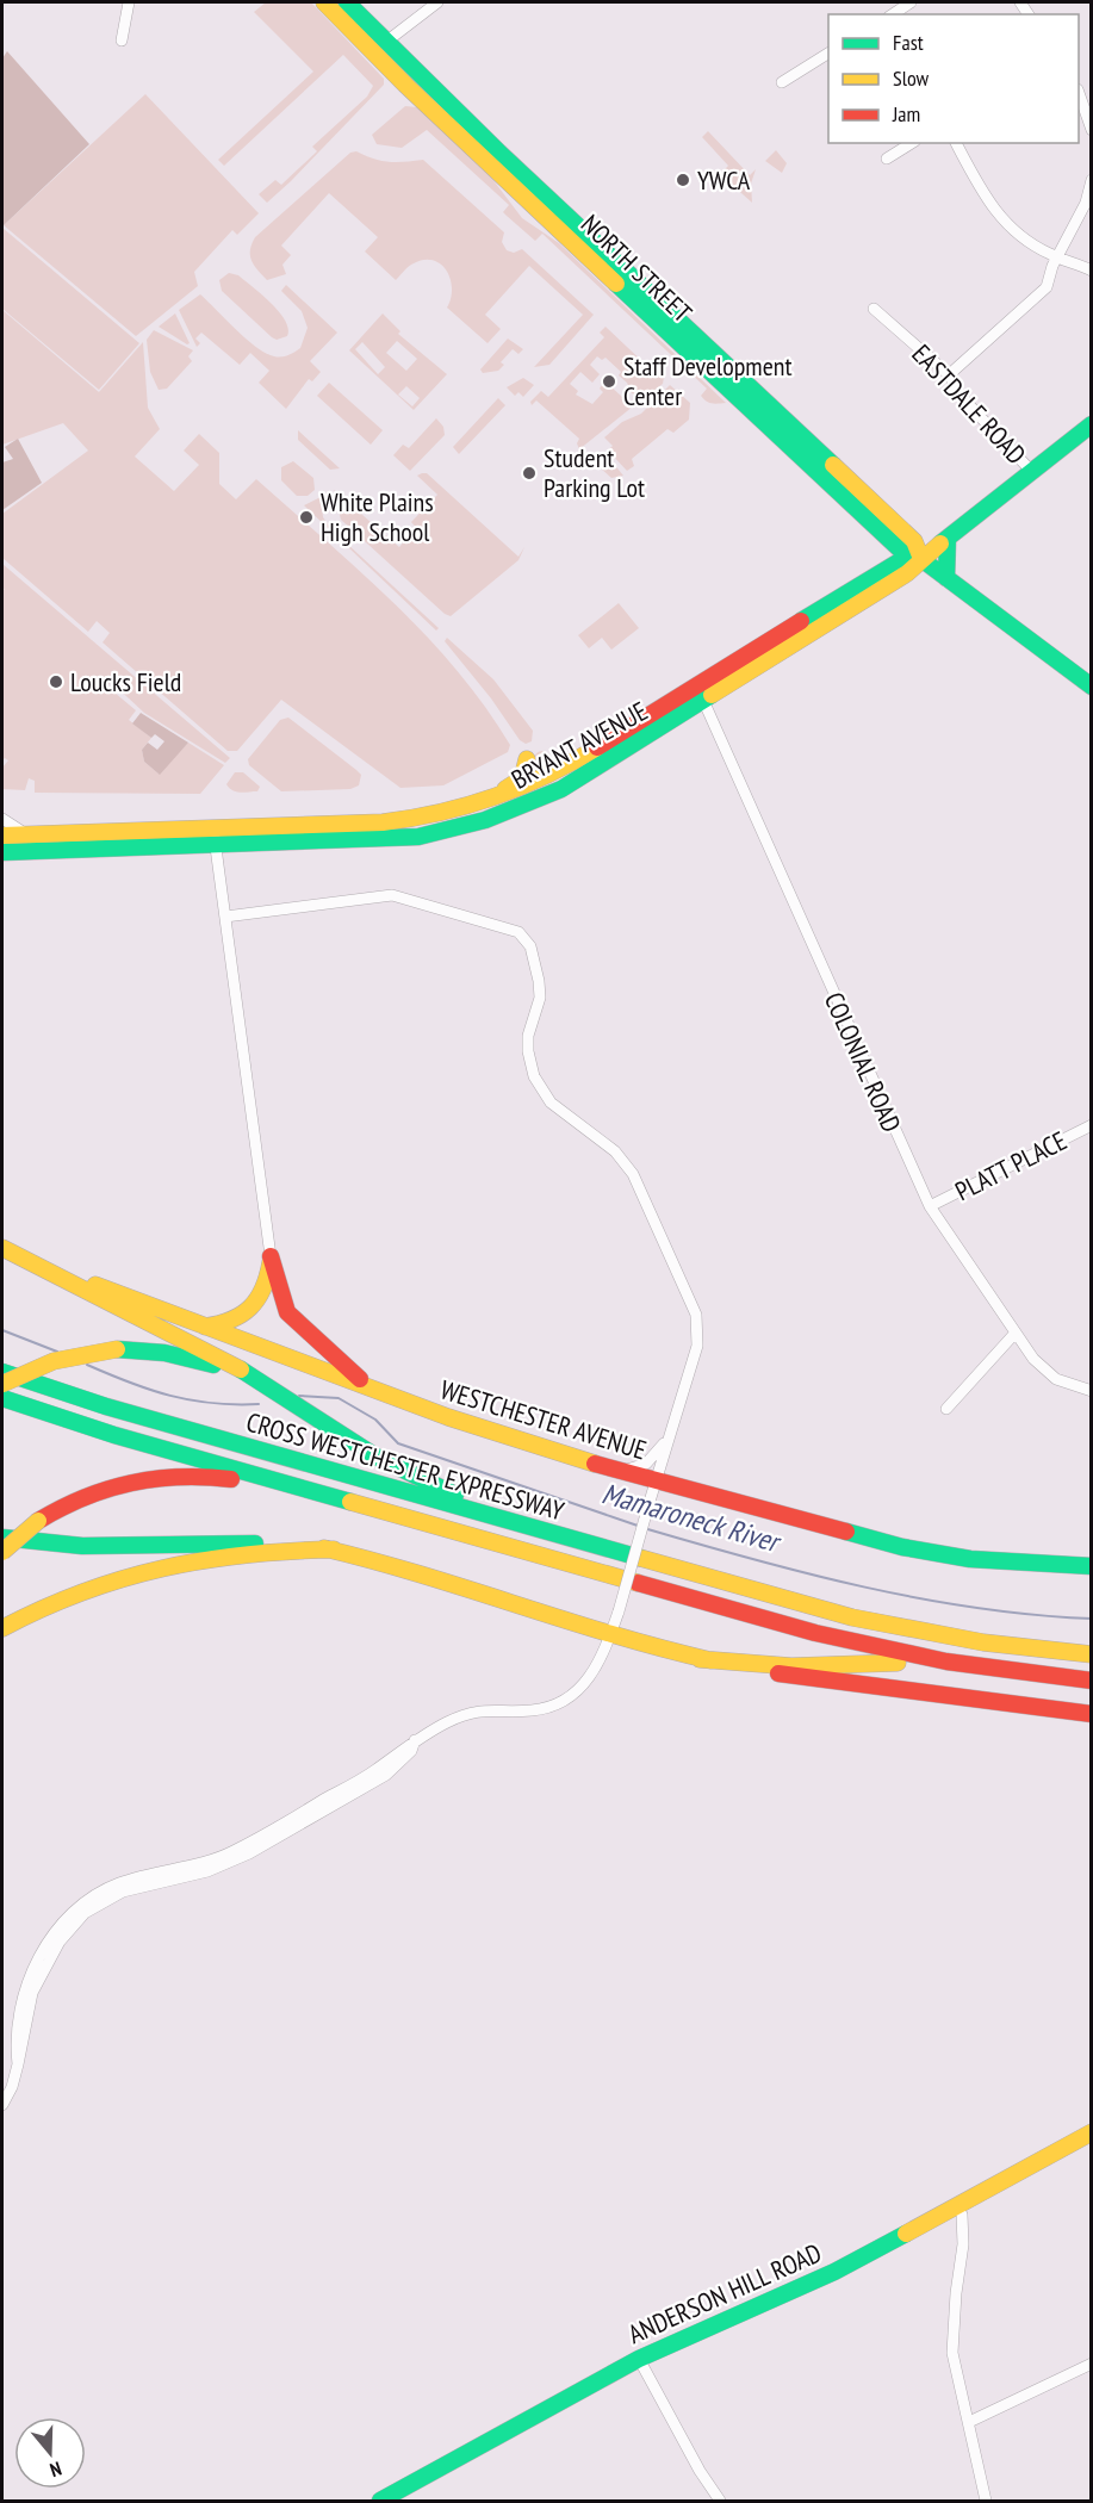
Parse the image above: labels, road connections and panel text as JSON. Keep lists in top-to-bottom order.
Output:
{
  "streets": {
    "main road": [
      "NORTH STREET",
      "BRYANT AVENUE",
      "WESTCHESTER AVENUE",
      "CROSS WESTCHESTER EXPRESSWAY",
      "ANDERSON HILL ROAD"
    ],
    "street": ["EASTDALE ROAD", "COLONIAL ROAD", "PLATT PLACE"]
  },
  "crossings": [
    ["NORTH STREET", "BRYANT AVENUE"],
    ["EASTDALE ROAD", "BRYANT AVENUE"],
    ["BRYANT AVENUE", "COLONIAL ROAD"],
    ["COLONIAL ROAD", "PLATT PLACE"]
  ],
  "water": ["Mamaroneck River"],
  "places": [
    "YWCA",
    "Staff Development Center",
    "Student Parking Lot",
    "White Plains High School",
    "Loucks Field"
  ],
  "legend": ["Fast", "Slow", "Jam"],
  "north": "bottom"
}
